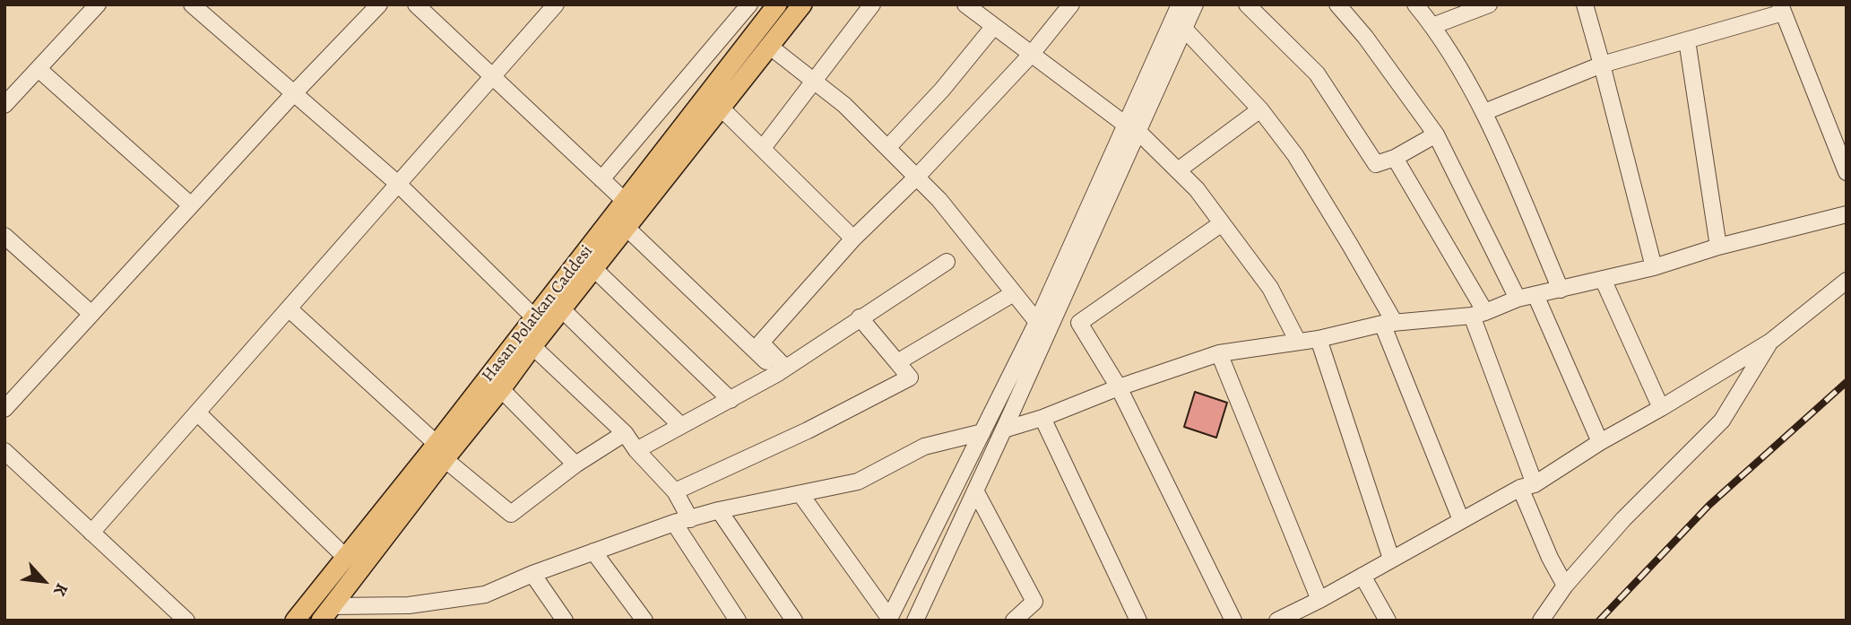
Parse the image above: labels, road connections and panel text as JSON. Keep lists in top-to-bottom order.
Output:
{
  "streets": {
    "main road": ["Hasan Polatkan Caddesi"]
  },
  "north": "bottom right"
}
